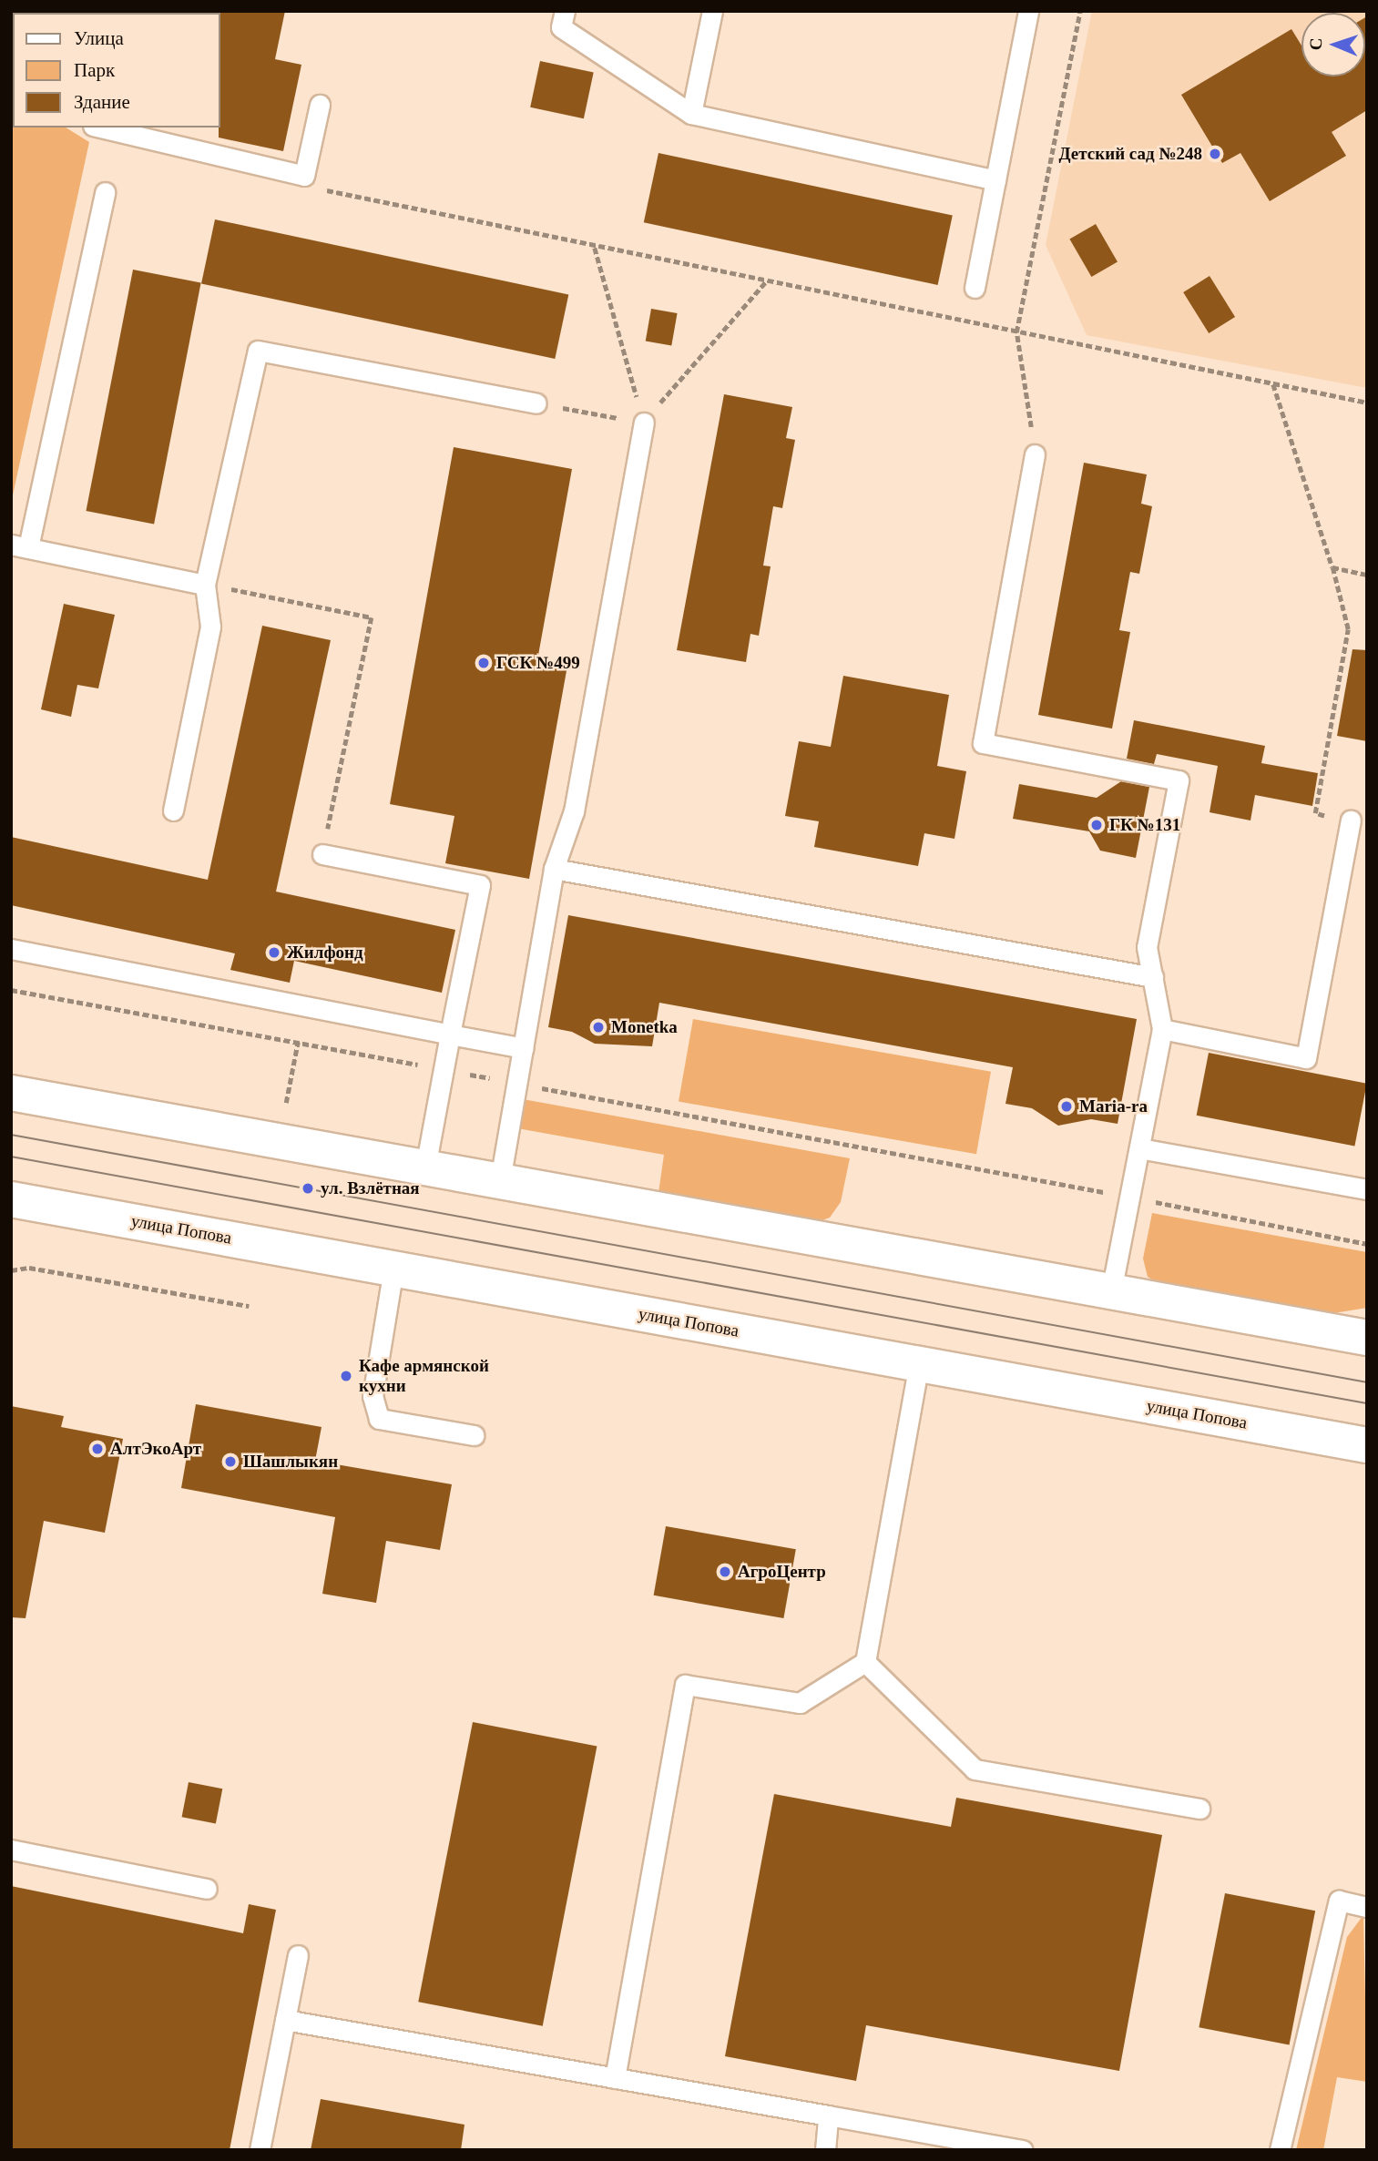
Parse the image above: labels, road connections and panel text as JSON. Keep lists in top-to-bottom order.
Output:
{
  "streets": {
    "main road": ["улица Попова"]
  },
  "places": [
    "Детский сад №248",
    "ГСК №499",
    "ГК №131",
    "Жилфонд",
    "Monetka",
    "Maria-ra",
    "ул. Взлётная",
    "Кафе армянской кухни",
    "АлтЭкоАрт",
    "Шашлыкян",
    "АгроЦентр"
  ],
  "legend": ["Улица", "Парк", "Здание"],
  "north": "left"
}
